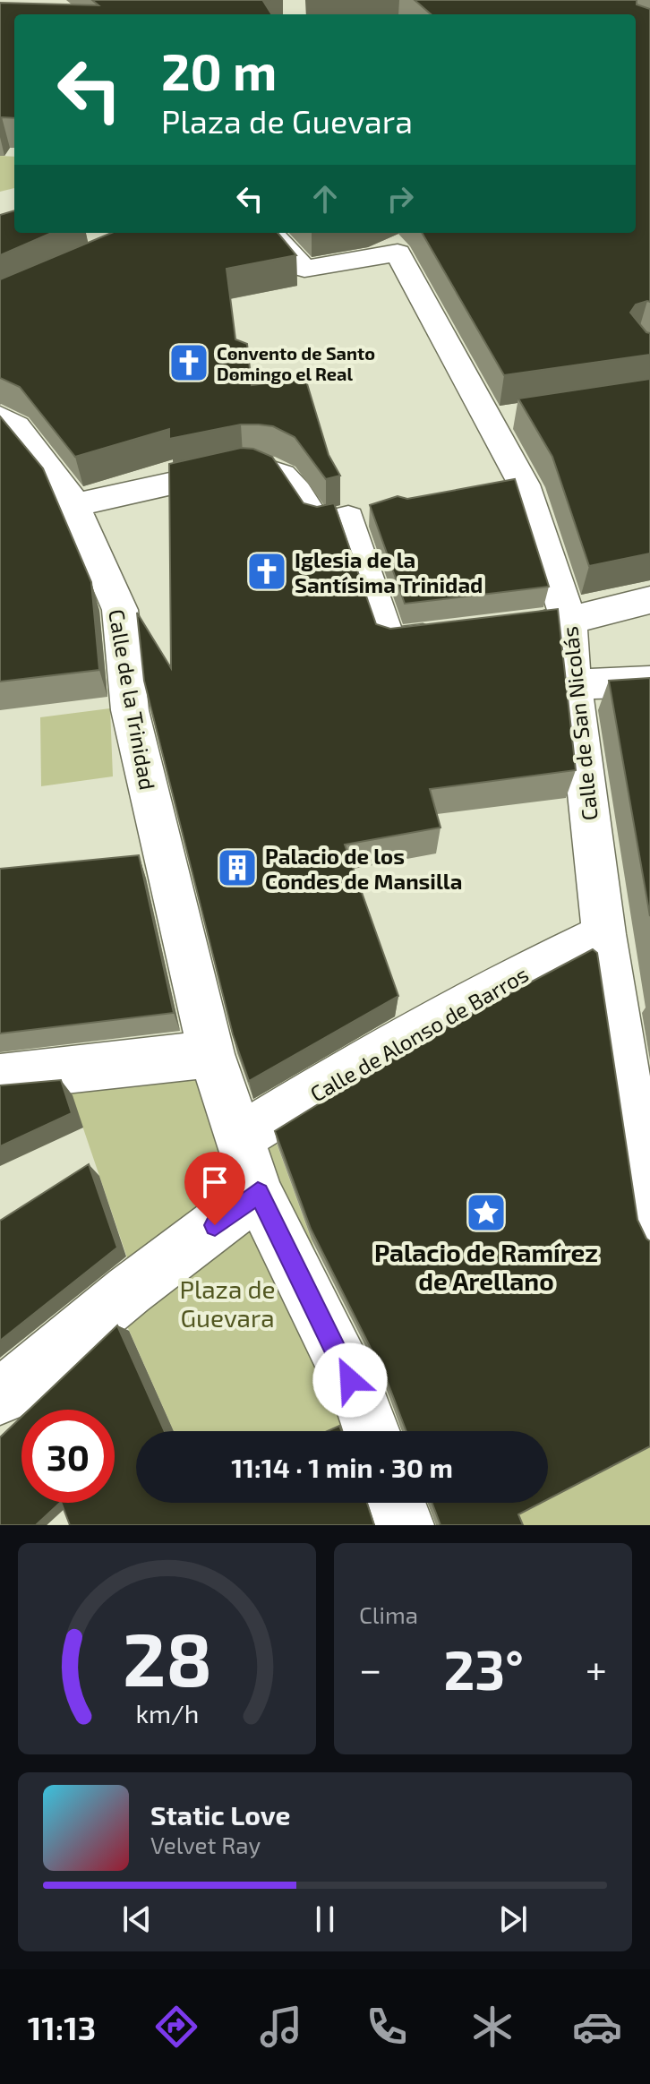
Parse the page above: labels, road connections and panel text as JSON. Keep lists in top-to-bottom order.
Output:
{
  "streets": {
    "street": ["Calle de la Trinidad", "Calle de San Nicolás", "Calle de Alonso de Barros"]
  },
  "crossings": [
    ["Calle de San Nicolás", "Calle de Alonso de Barros"]
  ],
  "parks": ["Plaza de Guevara"],
  "places": {
    "church": ["Convento de Santo Domingo el Real", "Iglesia de la Santísima Trinidad"],
    "building": ["Palacio de los Condes de Mansilla"],
    "place": ["Palacio de Ramírez de Arellano"]
  },
  "page": {
    "turn": ["20 m", "Plaza de Guevara"],
    "limit": "30",
    "trip": "11:14 · 1 min · 30 m",
    "tile": "Clima",
    "heat": ["−", "23°", "+"],
    "song": ["Static Love", "Velvet Ray"],
    "tabs": "11:13",
    "gauge": ["28", "km/h"]
  }
}
